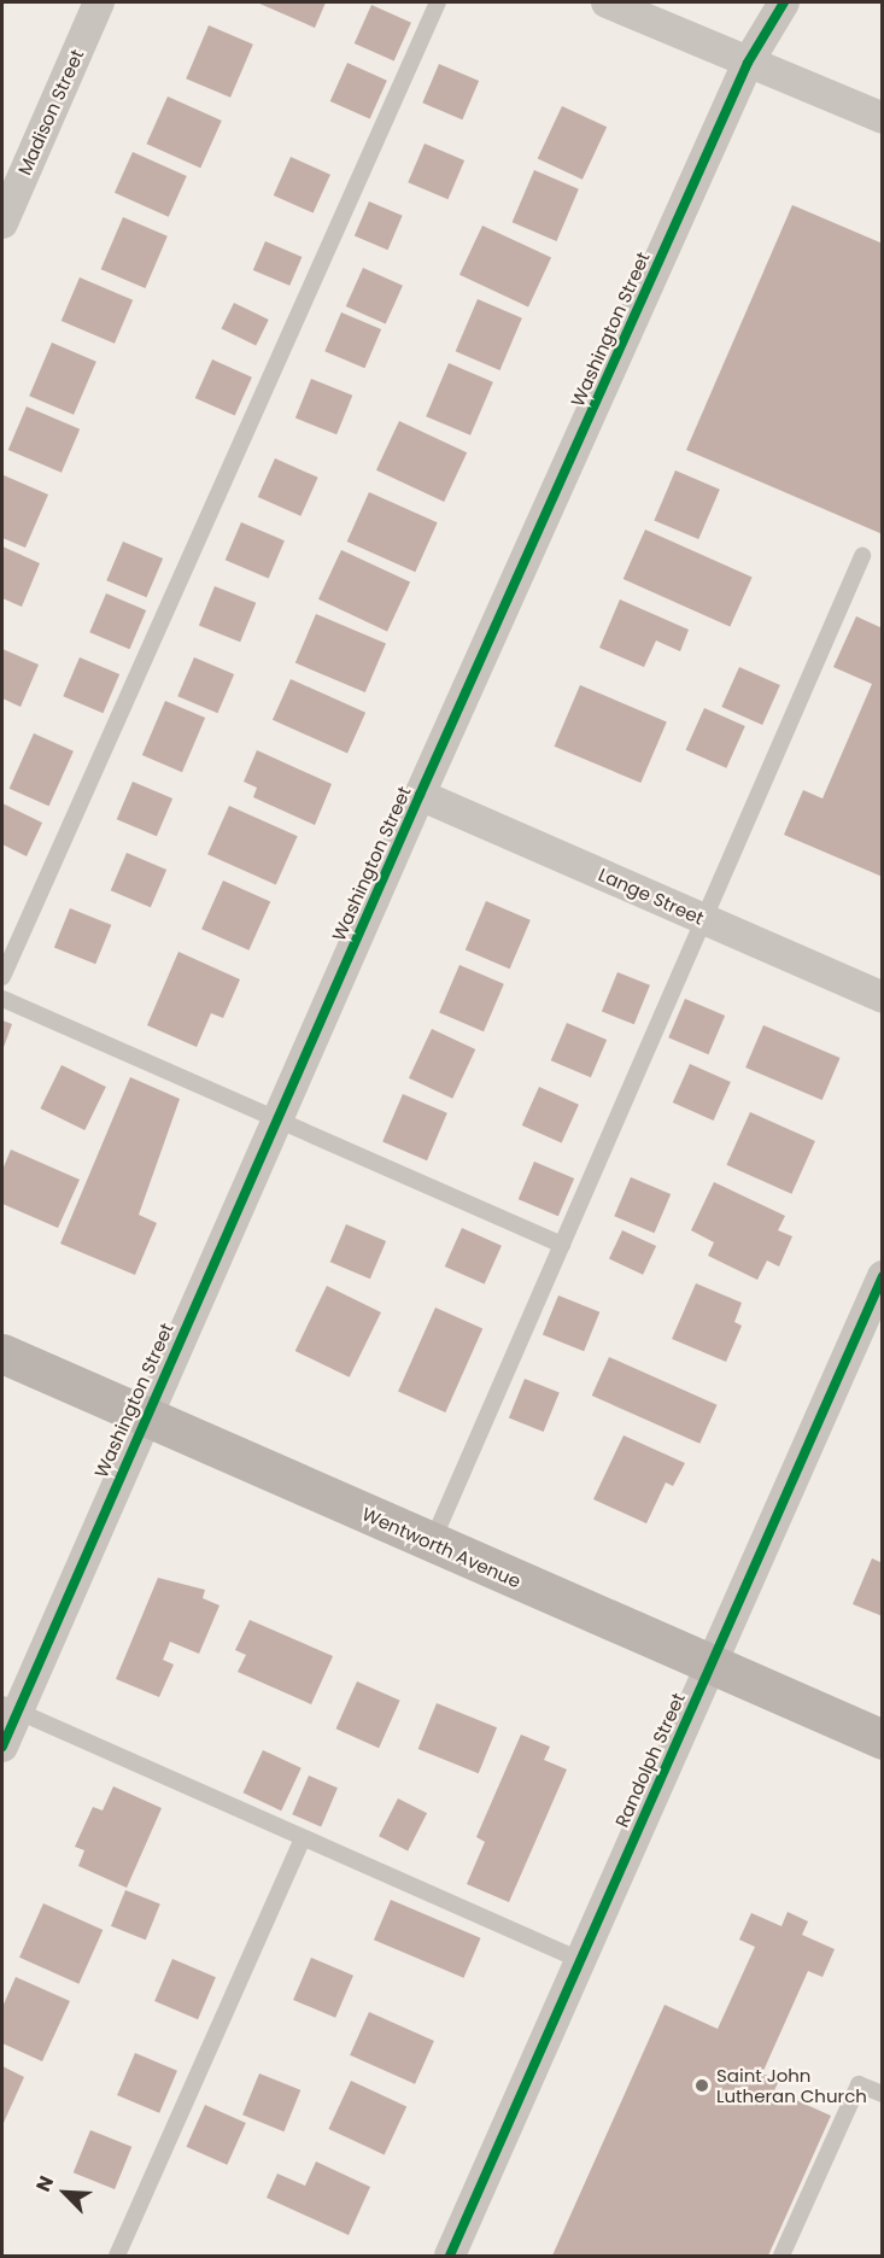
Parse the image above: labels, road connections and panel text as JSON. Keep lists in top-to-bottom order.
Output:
{
  "streets": {
    "street": [
      "Madison Street",
      "Washington Street",
      "Lange Street",
      "Wentworth Avenue",
      "Randolph Street"
    ]
  },
  "crossings": [
    ["Washington Street", "Lange Street"],
    ["Washington Street", "Wentworth Avenue"],
    ["Wentworth Avenue", "Randolph Street"]
  ],
  "places": ["Saint John Lutheran Church"],
  "north": "top left"
}
